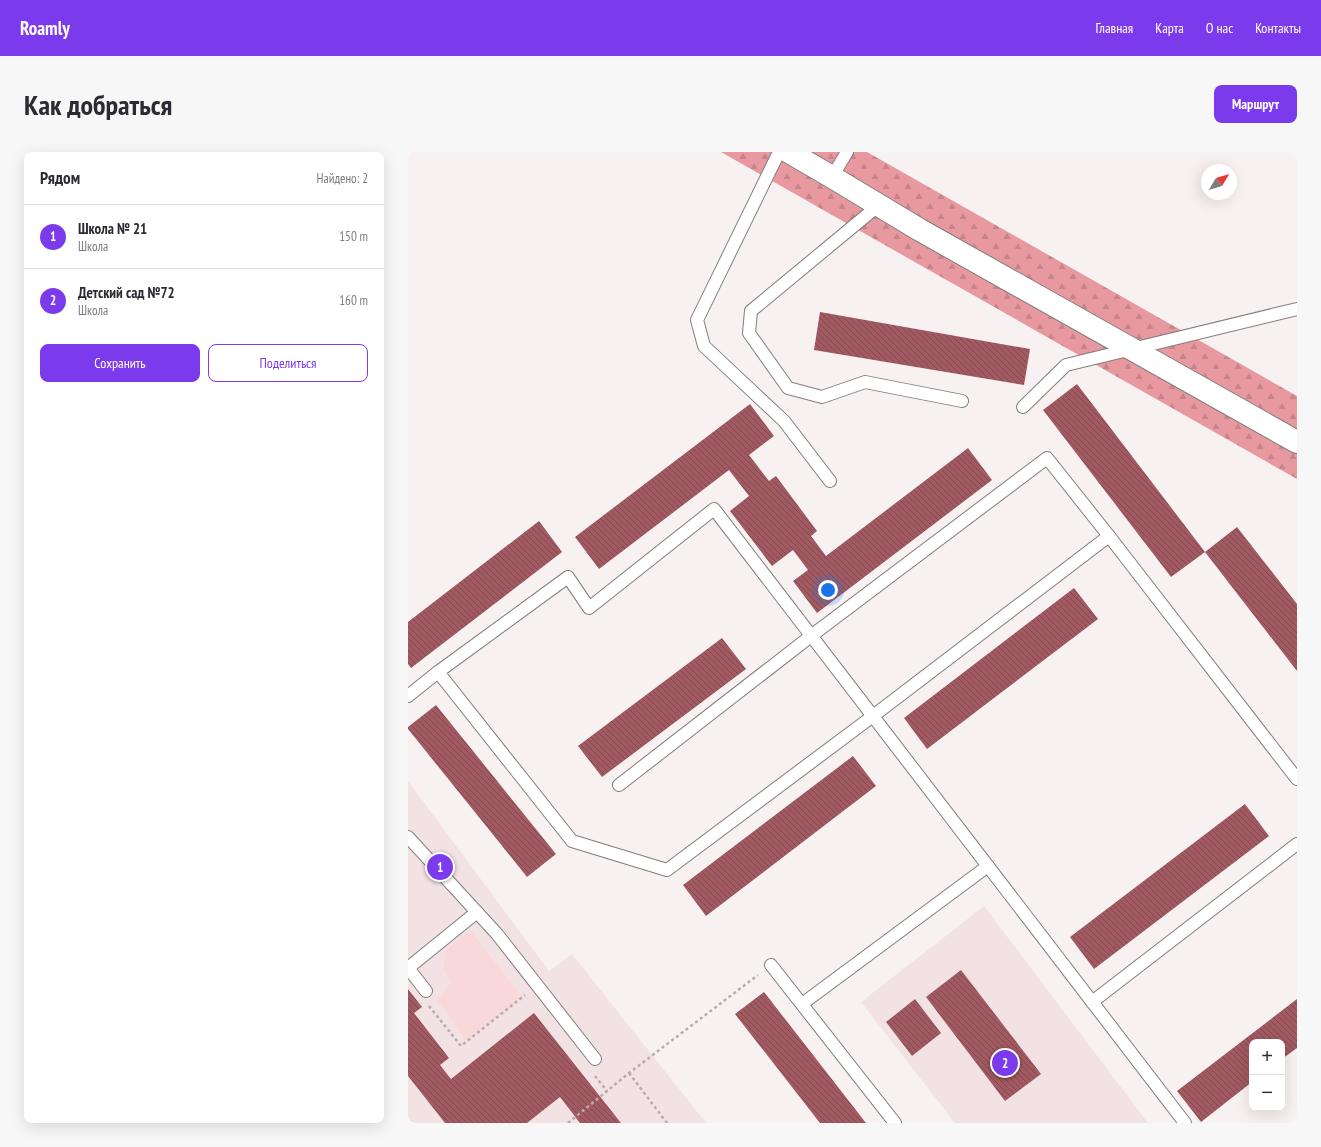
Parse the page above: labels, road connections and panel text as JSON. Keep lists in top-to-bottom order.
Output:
{
  "north": "top right",
  "page": {
    "header": "Roamly",
    "nav": [
      "Главная",
      "Карта",
      "О нас",
      "Контакты"
    ],
    "buttons": [
      "Маршрут",
      ["Сохранить", "Поделиться"]
    ],
    "title": "Как добраться",
    "heading": ["Рядом", "Найдено: 2"],
    "list": [
      {
        "mark": "1",
        "name": "Школа № 21",
        "note": "Школа",
        "value": "150 m"
      },
      {
        "mark": "2",
        "name": "Детский сад №72",
        "note": "Школа",
        "value": "160 m"
      }
    ],
    "pins": ["1", "2"],
    "map_buttons": ["+", "−"]
  }
}
